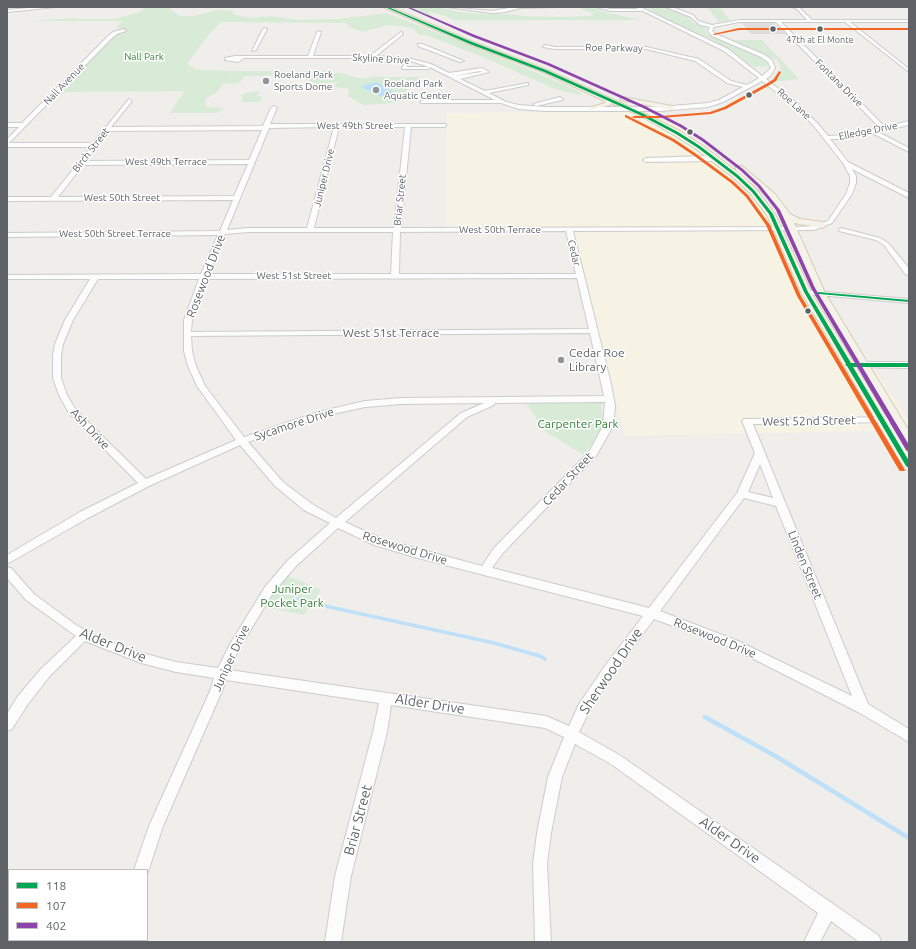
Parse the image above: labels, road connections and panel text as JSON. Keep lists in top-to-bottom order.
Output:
{
  "streets": {
    "street": [
      "Roe Parkway",
      "Skyline Drive",
      "Fontana Drive",
      "Nall Avenue",
      "Roe Lane",
      "West 49th Street",
      "Elledge Drive",
      "Birch Street",
      "West 49th Terrace",
      "Juniper Drive",
      "West 50th Street",
      "Briar Street",
      "West 50th Terrace",
      "West 50th Street Terrace",
      "Cedar",
      "Rosewood Drive",
      "West 51st Street",
      "West 51st Terrace",
      "West 52nd Street",
      "Sycamore Drive",
      "Ash Drive",
      "Cedar Street",
      "Linden Street",
      "Alder Drive",
      "Sherwood Drive"
    ]
  },
  "crossings": [
    ["Roe Parkway", "Skyline Drive"],
    ["Roe Parkway", "Roe Lane"],
    ["Skyline Drive", "Roe Lane"],
    ["Fontana Drive", "Elledge Drive"],
    ["Roe Lane", "Elledge Drive"],
    ["West 49th Street", "Birch Street"],
    ["West 49th Street", "Juniper Drive"],
    ["West 49th Street", "Briar Street"],
    ["West 49th Street", "Rosewood Drive"],
    ["Birch Street", "West 49th Terrace"],
    ["Birch Street", "West 50th Street"],
    ["West 49th Terrace", "Rosewood Drive"],
    ["Juniper Drive", "West 50th Terrace"],
    ["Juniper Drive", "Rosewood Drive"],
    ["Juniper Drive", "Sycamore Drive"],
    ["Juniper Drive", "Alder Drive"],
    ["West 50th Street", "Rosewood Drive"],
    ["Briar Street", "West 50th Terrace"],
    ["Briar Street", "West 51st Street"],
    ["Briar Street", "Alder Drive"],
    ["West 50th Terrace", "West 50th Street Terrace"],
    ["West 50th Terrace", "Cedar"],
    ["West 50th Terrace", "Rosewood Drive"],
    ["West 50th Street Terrace", "Rosewood Drive"],
    ["Cedar", "West 51st Street"],
    ["Cedar", "Cedar Street"],
    ["Rosewood Drive", "West 51st Street"],
    ["Rosewood Drive", "West 51st Terrace"],
    ["Rosewood Drive", "Sycamore Drive"],
    ["Rosewood Drive", "Cedar Street"],
    ["Rosewood Drive", "Linden Street"],
    ["Rosewood Drive", "Sherwood Drive"],
    ["West 51st Street", "Ash Drive"],
    ["West 51st Street", "Cedar Street"],
    ["West 51st Terrace", "Cedar Street"],
    ["West 52nd Street", "Linden Street"],
    ["Sycamore Drive", "Ash Drive"],
    ["Sycamore Drive", "Cedar Street"],
    ["Linden Street", "Sherwood Drive"],
    ["Alder Drive", "Sherwood Drive"]
  ],
  "parks": ["Nall Park", "Carpenter Park", "Juniper Pocket Park"],
  "places": [
    "47th at El Monte",
    "Roeland Park Sports Dome",
    "Roeland Park Aquatic Center",
    "Cedar Roe Library"
  ],
  "lines": ["transit line 118", "transit line 402", "transit line 107"],
  "legend": ["118", "107", "402"]
}
